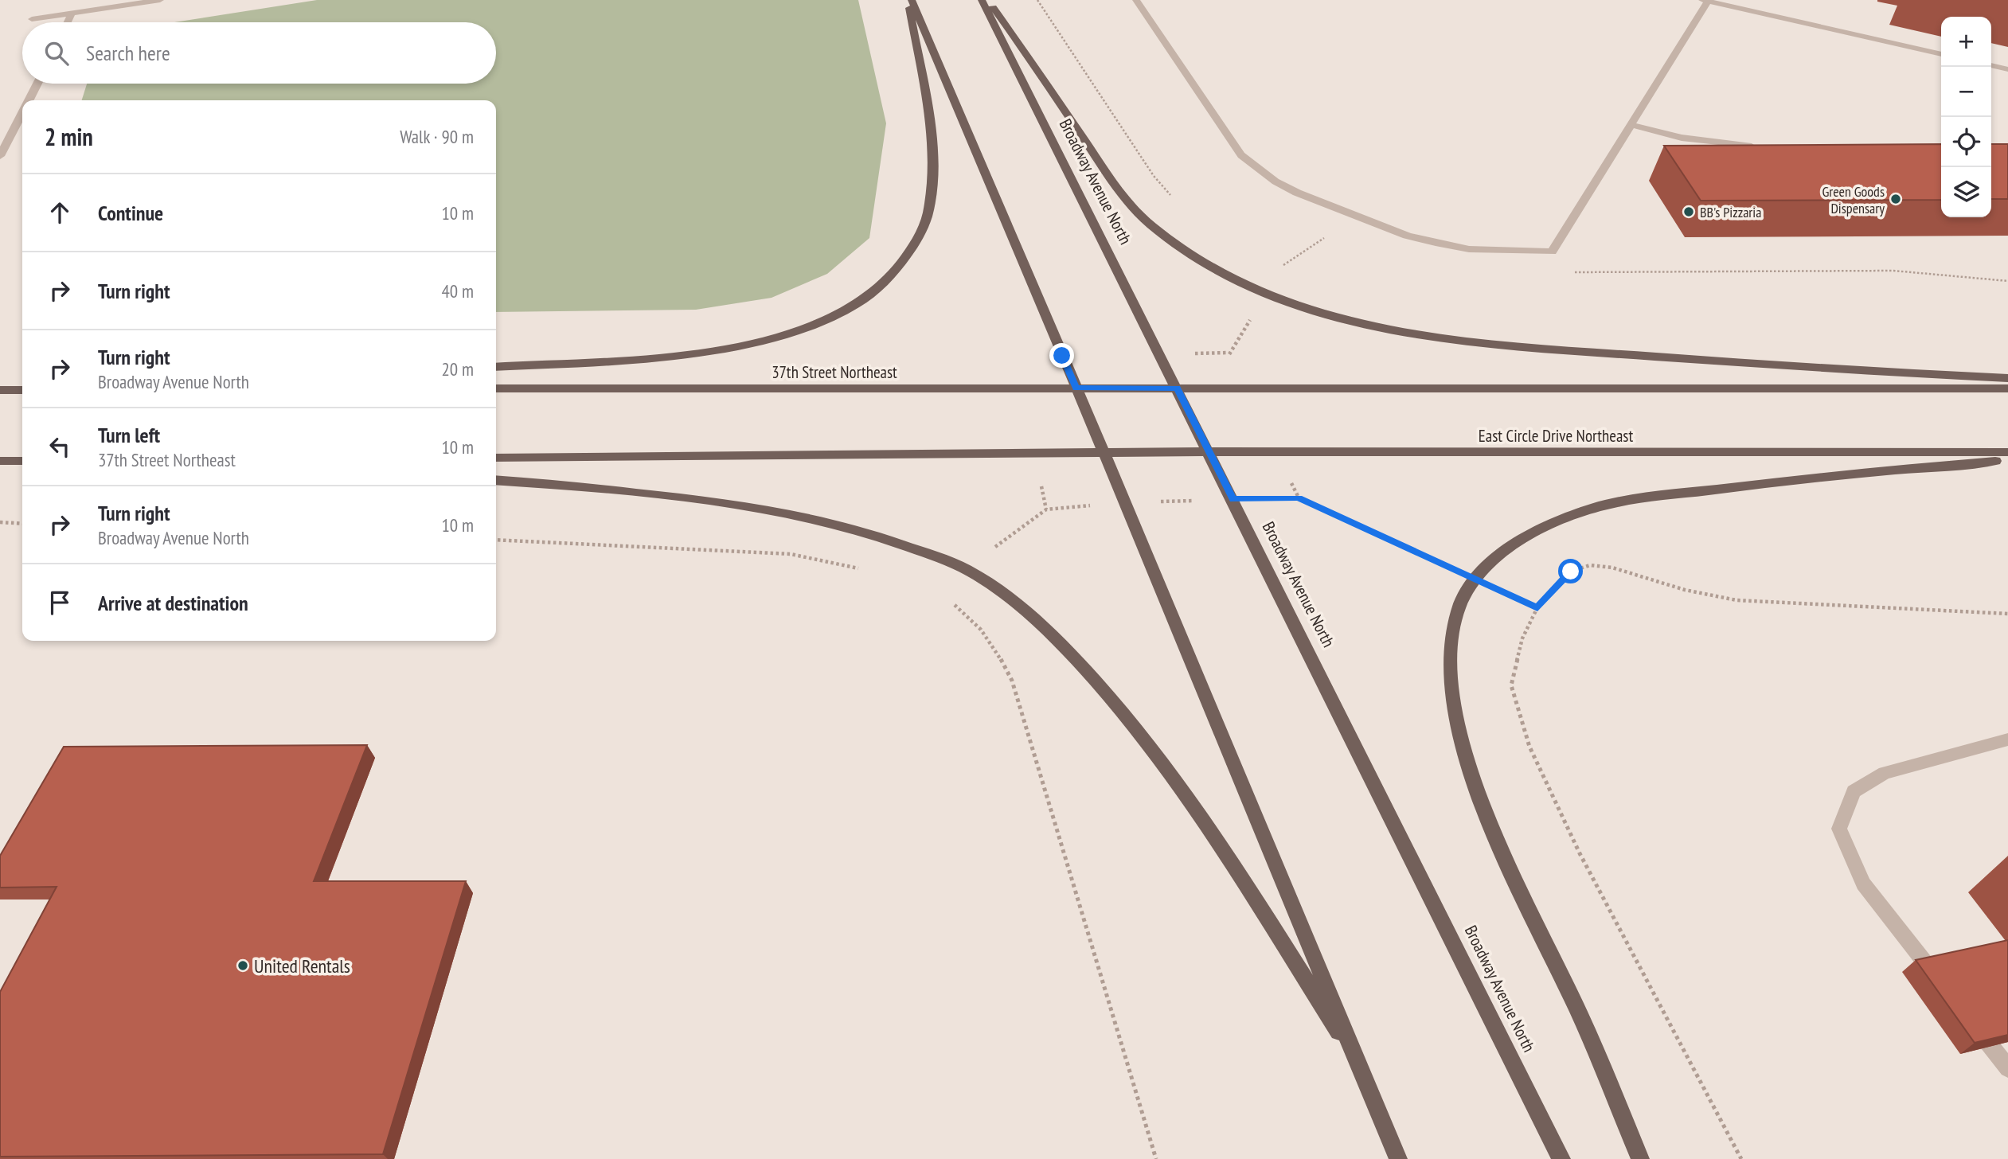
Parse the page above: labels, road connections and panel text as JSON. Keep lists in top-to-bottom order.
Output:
{
  "streets": {
    "main road": ["Broadway Avenue North", "37th Street Northeast", "East Circle Drive Northeast"]
  },
  "crossings": [
    ["Broadway Avenue North", "37th Street Northeast"],
    ["Broadway Avenue North", "East Circle Drive Northeast"]
  ],
  "places": ["Green Goods Dispensary", "BB's Pizzaria", "United Rentals"],
  "page": {
    "map_buttons": ["+", "−"],
    "search": "Search here",
    "heading": ["2 min", "Walk · 90 m"],
    "list": [
      ["Continue", "10 m"],
      ["Turn right", "40 m"],
      ["Turn right", "Broadway Avenue North", "20 m"],
      ["Turn left", "37th Street Northeast", "10 m"],
      ["Turn right", "Broadway Avenue North", "10 m"],
      "Arrive at destination"
    ]
  }
}
